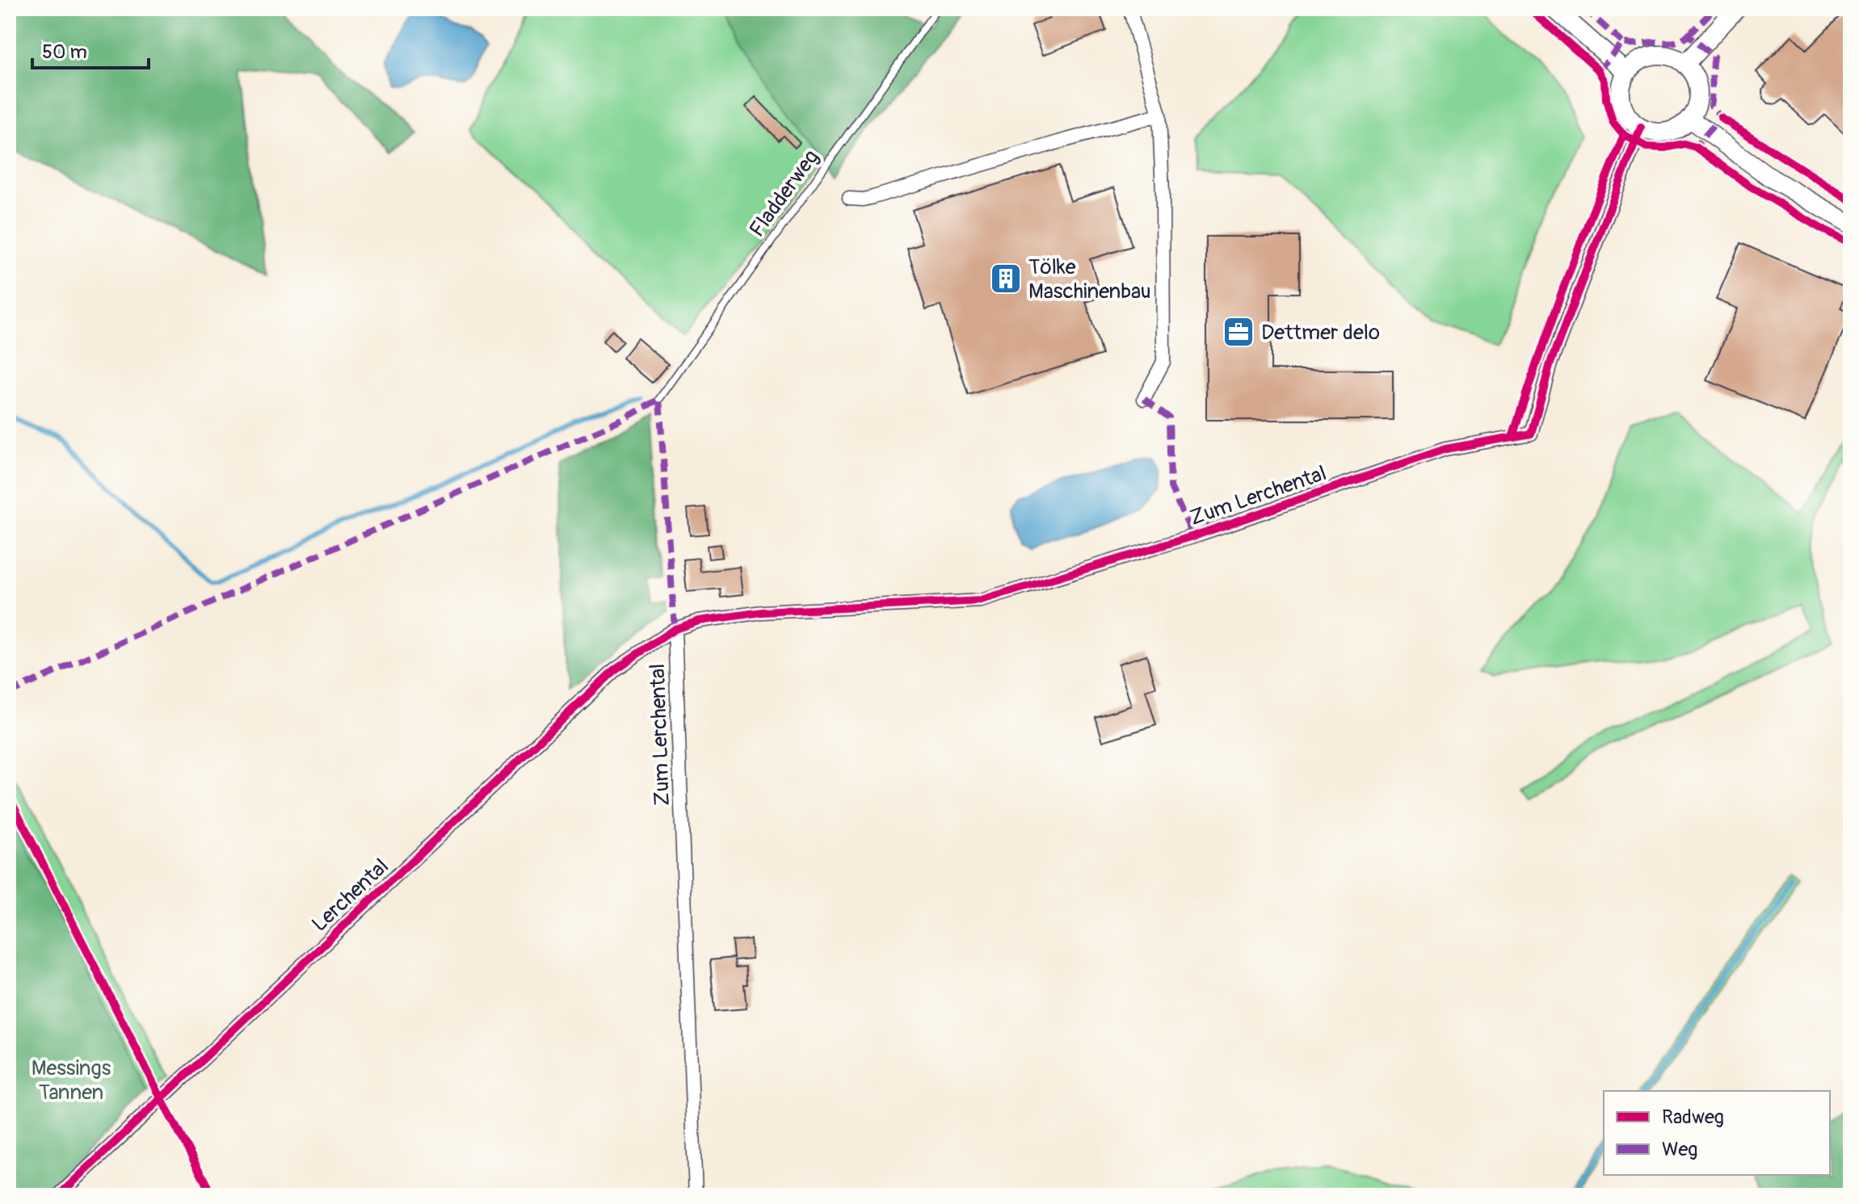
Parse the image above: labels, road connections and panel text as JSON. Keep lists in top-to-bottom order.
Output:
{
  "streets": {
    "street": ["Zum Lerchental", "Lerchental"],
    "lane": ["Fladderweg"]
  },
  "crossings": [
    ["Zum Lerchental", "Lerchental"]
  ],
  "parks": ["Messings Tannen"],
  "places": {
    "building": ["Tölke Maschinenbau"],
    "office": ["Dettmer delo"]
  },
  "legend": ["Radweg", "Weg"],
  "scale_bar": "50 m"
}
